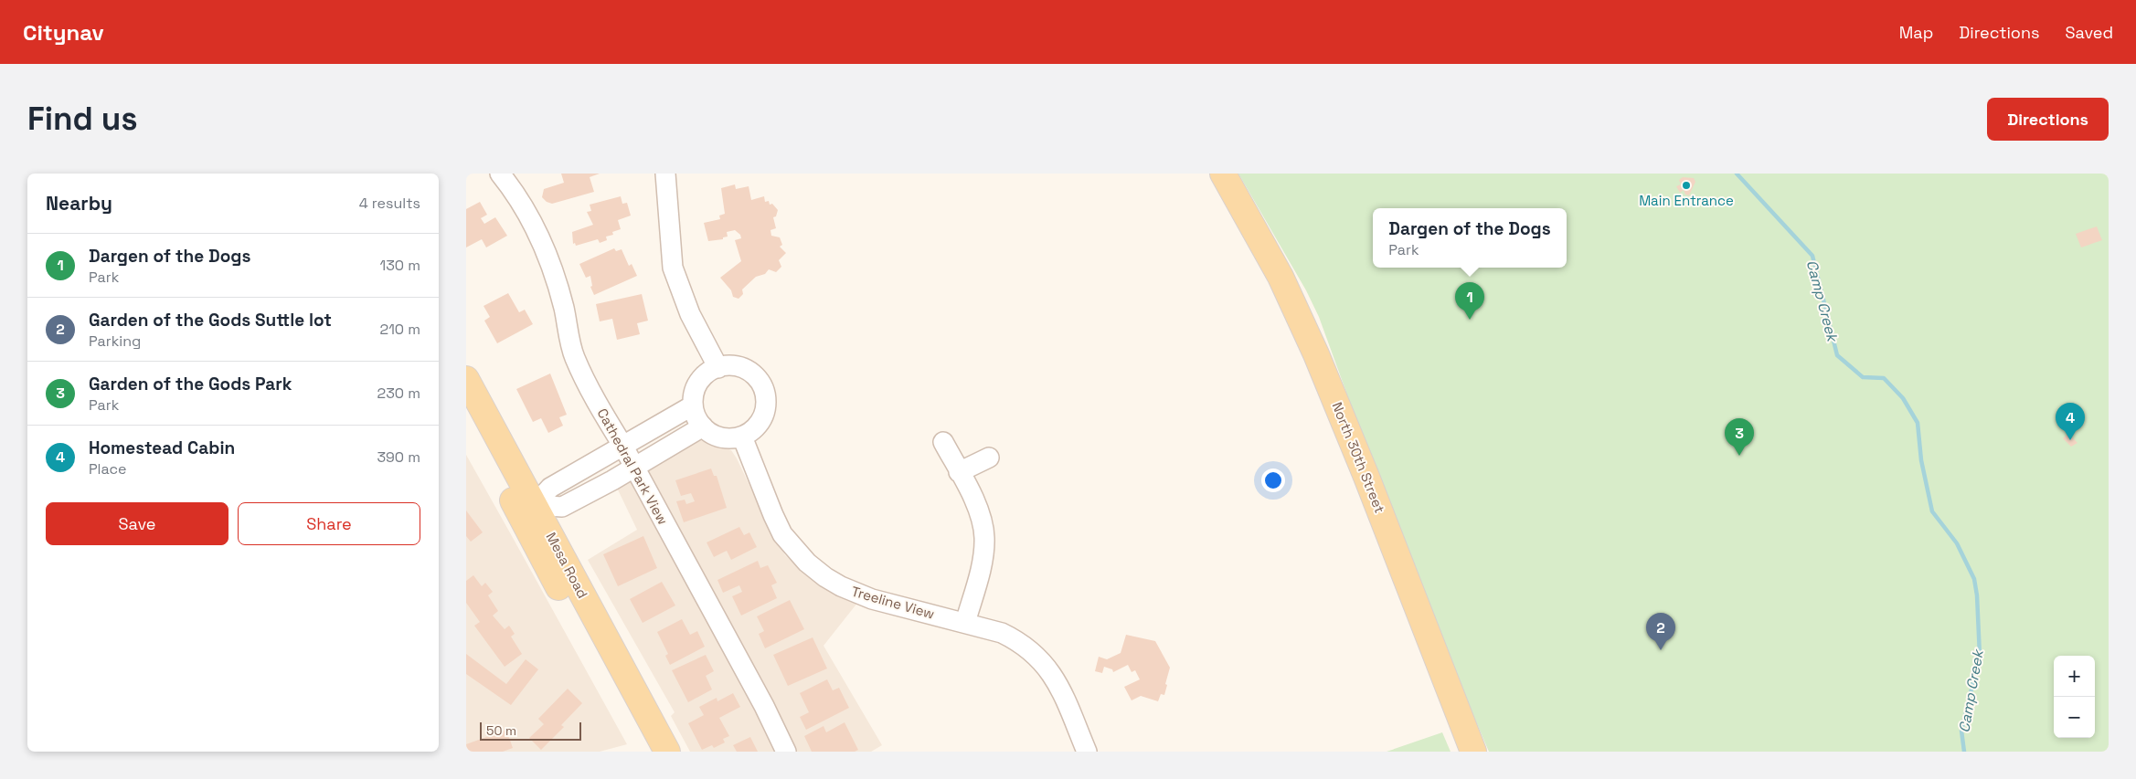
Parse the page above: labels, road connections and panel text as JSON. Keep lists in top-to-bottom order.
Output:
{
  "streets": {
    "main road": ["North 30th Street", "Mesa Road"],
    "street": ["Cathedral Park View", "Treeline View"]
  },
  "water": ["Camp Creek"],
  "places": ["Main Entrance"],
  "scale_bar": "50 m",
  "page": {
    "header": "Citynav",
    "nav": ["Map", "Directions", "Saved"],
    "buttons": [
      "Directions",
      ["Save", "Share"]
    ],
    "title": "Find us",
    "heading": ["Nearby", "4 results"],
    "popup": ["Dargen of the Dogs", "Park"],
    "list": [
      {
        "mark": "1",
        "name": "Dargen of the Dogs",
        "note": "Park",
        "value": "130 m"
      },
      {
        "mark": "2",
        "name": "Garden of the Gods Suttle lot",
        "note": "Parking",
        "value": "210 m"
      },
      {
        "mark": "3",
        "name": "Garden of the Gods Park",
        "note": "Park",
        "value": "230 m"
      },
      {
        "mark": "4",
        "name": "Homestead Cabin",
        "note": "Place",
        "value": "390 m"
      }
    ],
    "pins": [
      "1",
      "4",
      "3",
      "2"
    ],
    "map_buttons": ["+", "−"],
    "scale": "50 m"
  }
}
